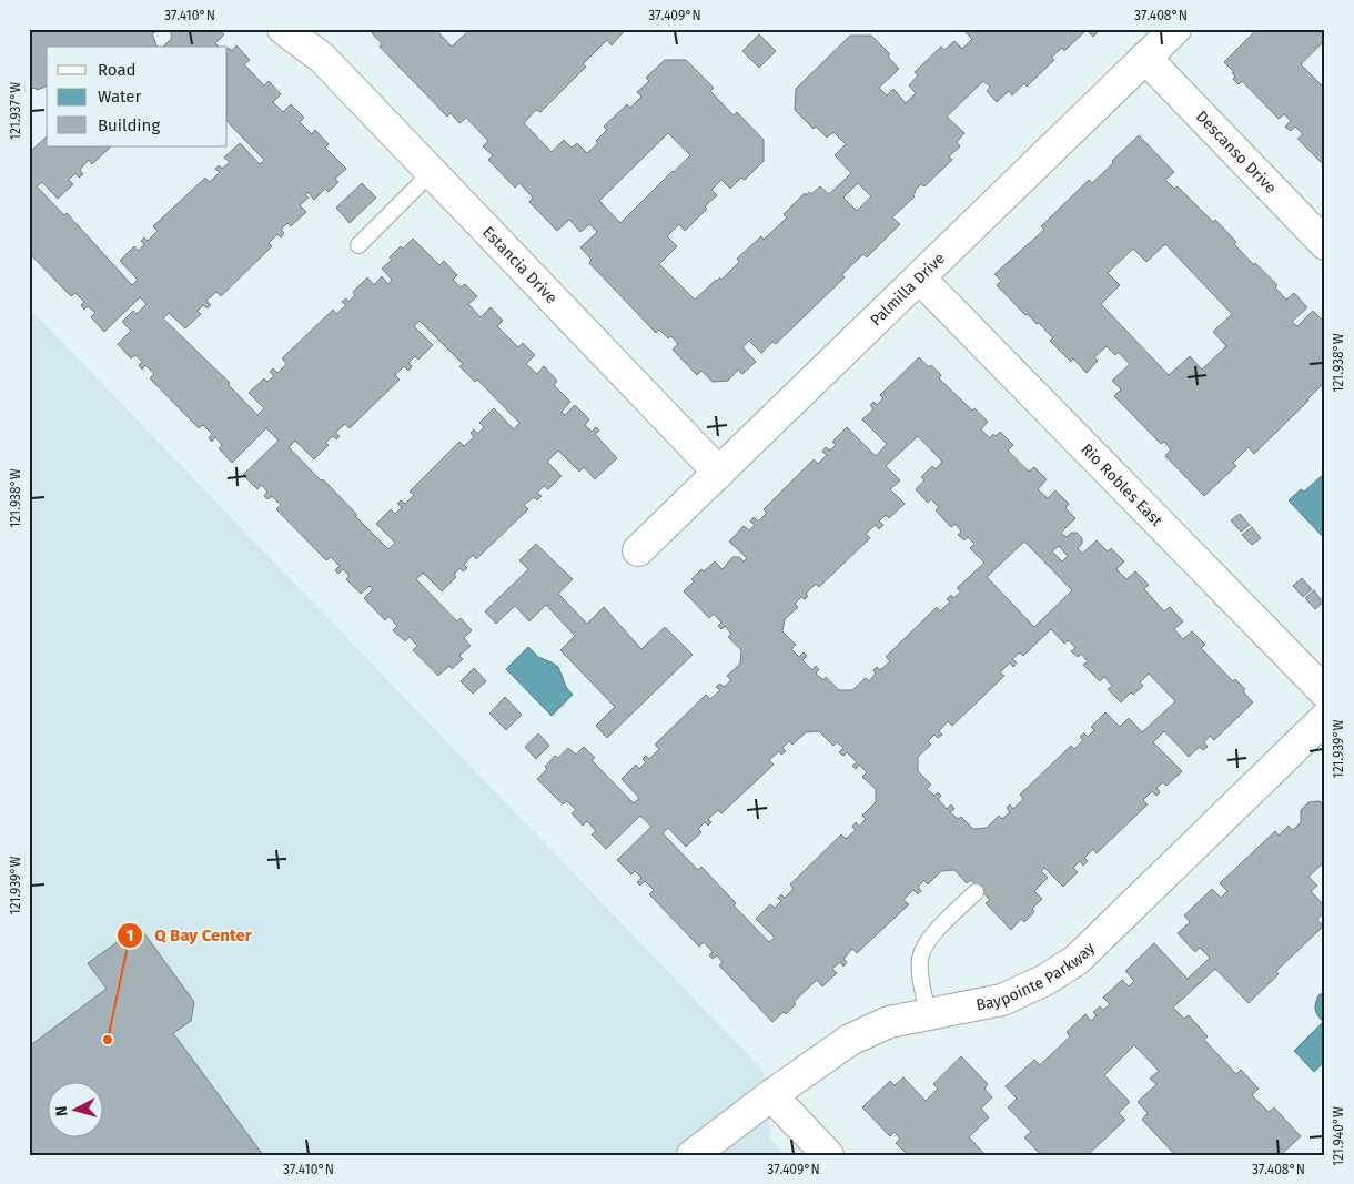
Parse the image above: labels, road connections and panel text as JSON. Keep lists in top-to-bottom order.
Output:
{
  "streets": {
    "street": [
      "Descanso Drive",
      "Estancia Drive",
      "Palmilla Drive",
      "Rio Robles East",
      "Baypointe Parkway"
    ]
  },
  "crossings": [
    ["Descanso Drive", "Palmilla Drive"],
    ["Estancia Drive", "Palmilla Drive"],
    ["Palmilla Drive", "Rio Robles East"]
  ],
  "places": ["Q Bay Center"],
  "legend": ["Road", "Water", "Building"],
  "north": "left",
  "coordinates": [
    "37.410°N",
    "37.409°N",
    "37.408°N",
    "121.937°W",
    "121.938°W",
    "121.939°W",
    "121.940°W"
  ]
}
